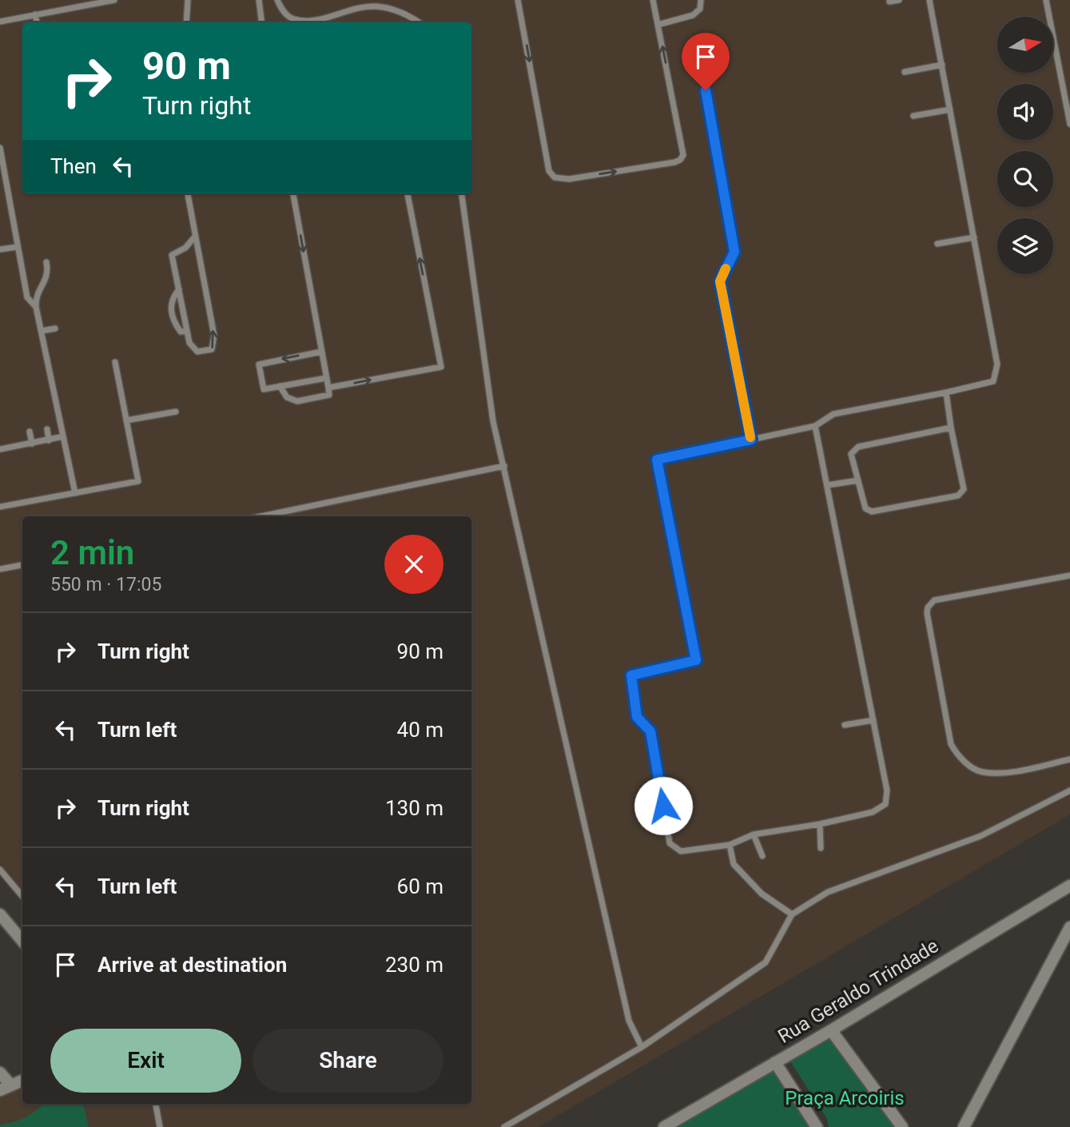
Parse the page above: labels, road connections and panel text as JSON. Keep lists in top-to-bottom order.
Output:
{
  "streets": {
    "street": ["Rua Geraldo Trindade"]
  },
  "parks": ["Praça Arcoiris"],
  "north": "right",
  "page": {
    "turn": ["90 m", "Turn right"],
    "then": "Then",
    "heading": ["2 min", "550 m · 17:05"],
    "list": [
      {
        "name": "Turn right",
        "value": "90 m"
      },
      {
        "name": "Turn left",
        "value": "40 m"
      },
      {
        "name": "Turn right",
        "value": "130 m"
      },
      {
        "name": "Turn left",
        "value": "60 m"
      },
      {
        "name": "Arrive at destination",
        "value": "230 m"
      }
    ],
    "buttons": ["Exit", "Share"]
  }
}
